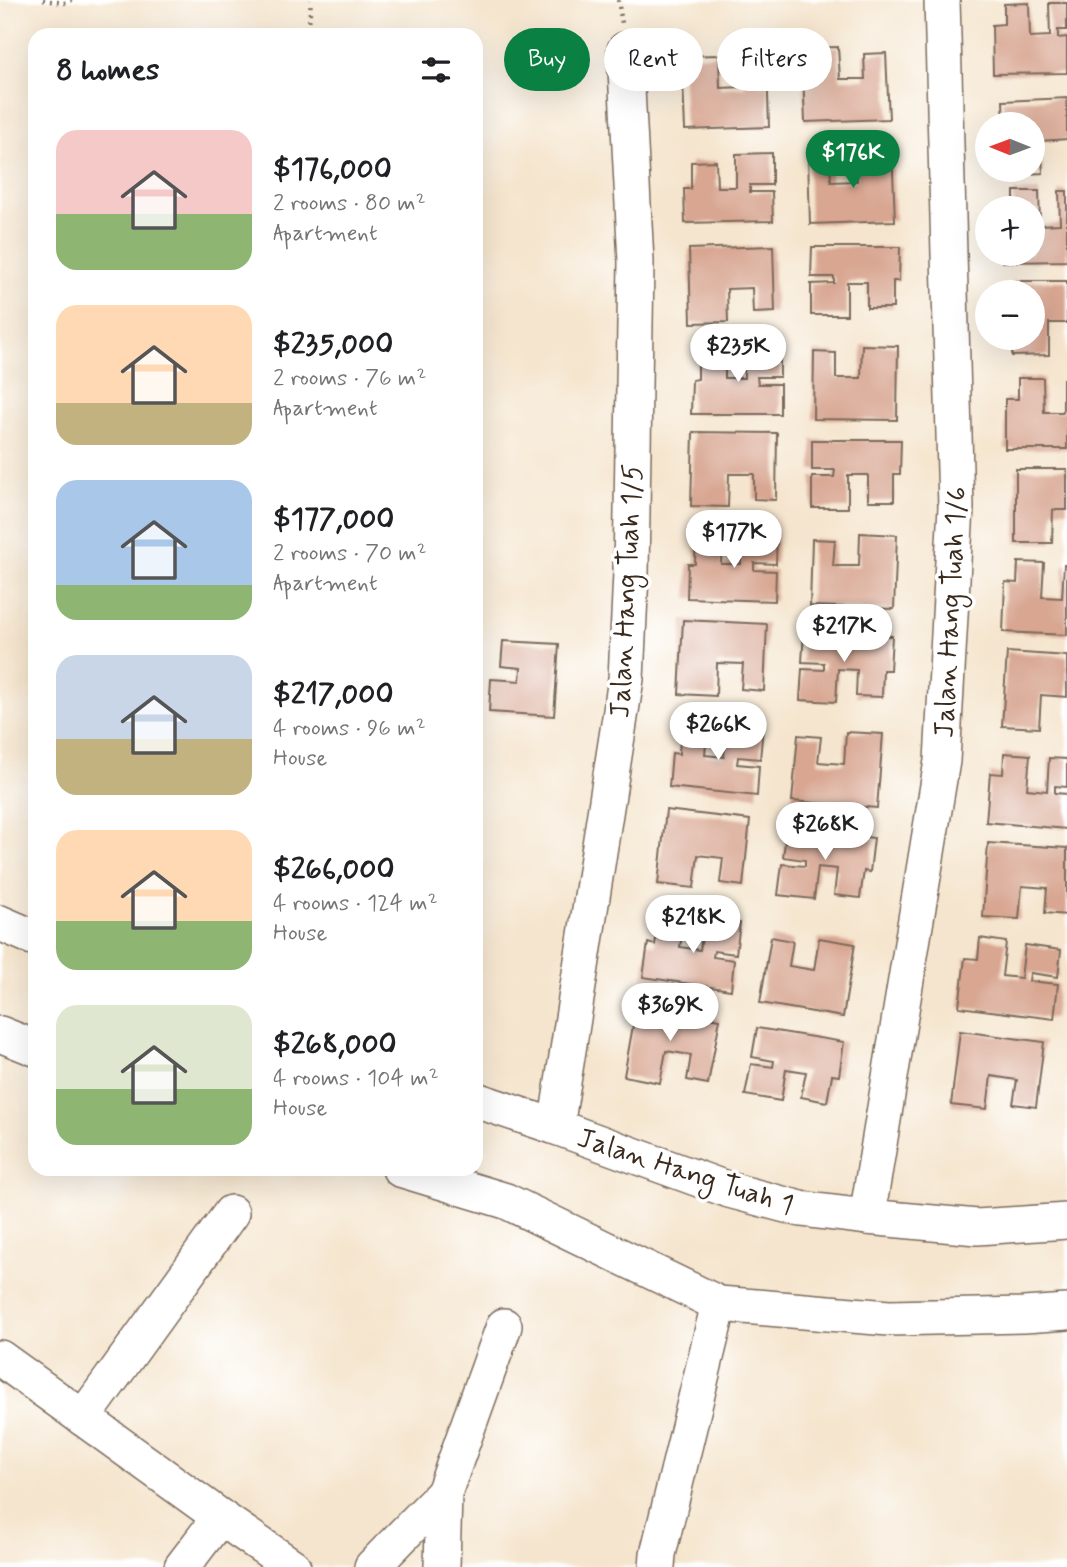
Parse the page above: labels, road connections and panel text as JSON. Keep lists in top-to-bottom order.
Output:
{
  "streets": {
    "street": ["Jalan Hang Tuah 1/5", "Jalan Hang Tuah 1/6", "Jalan Hang Tuah 1"]
  },
  "crossings": [
    ["Jalan Hang Tuah 1/5", "Jalan Hang Tuah 1"],
    ["Jalan Hang Tuah 1/6", "Jalan Hang Tuah 1"]
  ],
  "north": "left",
  "page": {
    "chip": ["Buy", "Rent", "Filters"],
    "heading": "8 homes",
    "map_buttons": ["+", "−"],
    "list": [
      {
        "name": "$176,000",
        "note": "2 rooms · 80 m² · Apartment"
      },
      {
        "name": "$235,000",
        "note": "2 rooms · 76 m² · Apartment"
      },
      {
        "name": "$177,000",
        "note": "2 rooms · 70 m² · Apartment"
      },
      {
        "name": "$217,000",
        "note": "4 rooms · 96 m² · House"
      },
      {
        "name": "$266,000",
        "note": "4 rooms · 124 m² · House"
      },
      {
        "name": "$268,000",
        "note": "4 rooms · 104 m² · House"
      }
    ],
    "price": [
      "$176K",
      "$235K",
      "$177K",
      "$217K",
      "$266K",
      "$268K",
      "$218K",
      "$369K"
    ]
  }
}
